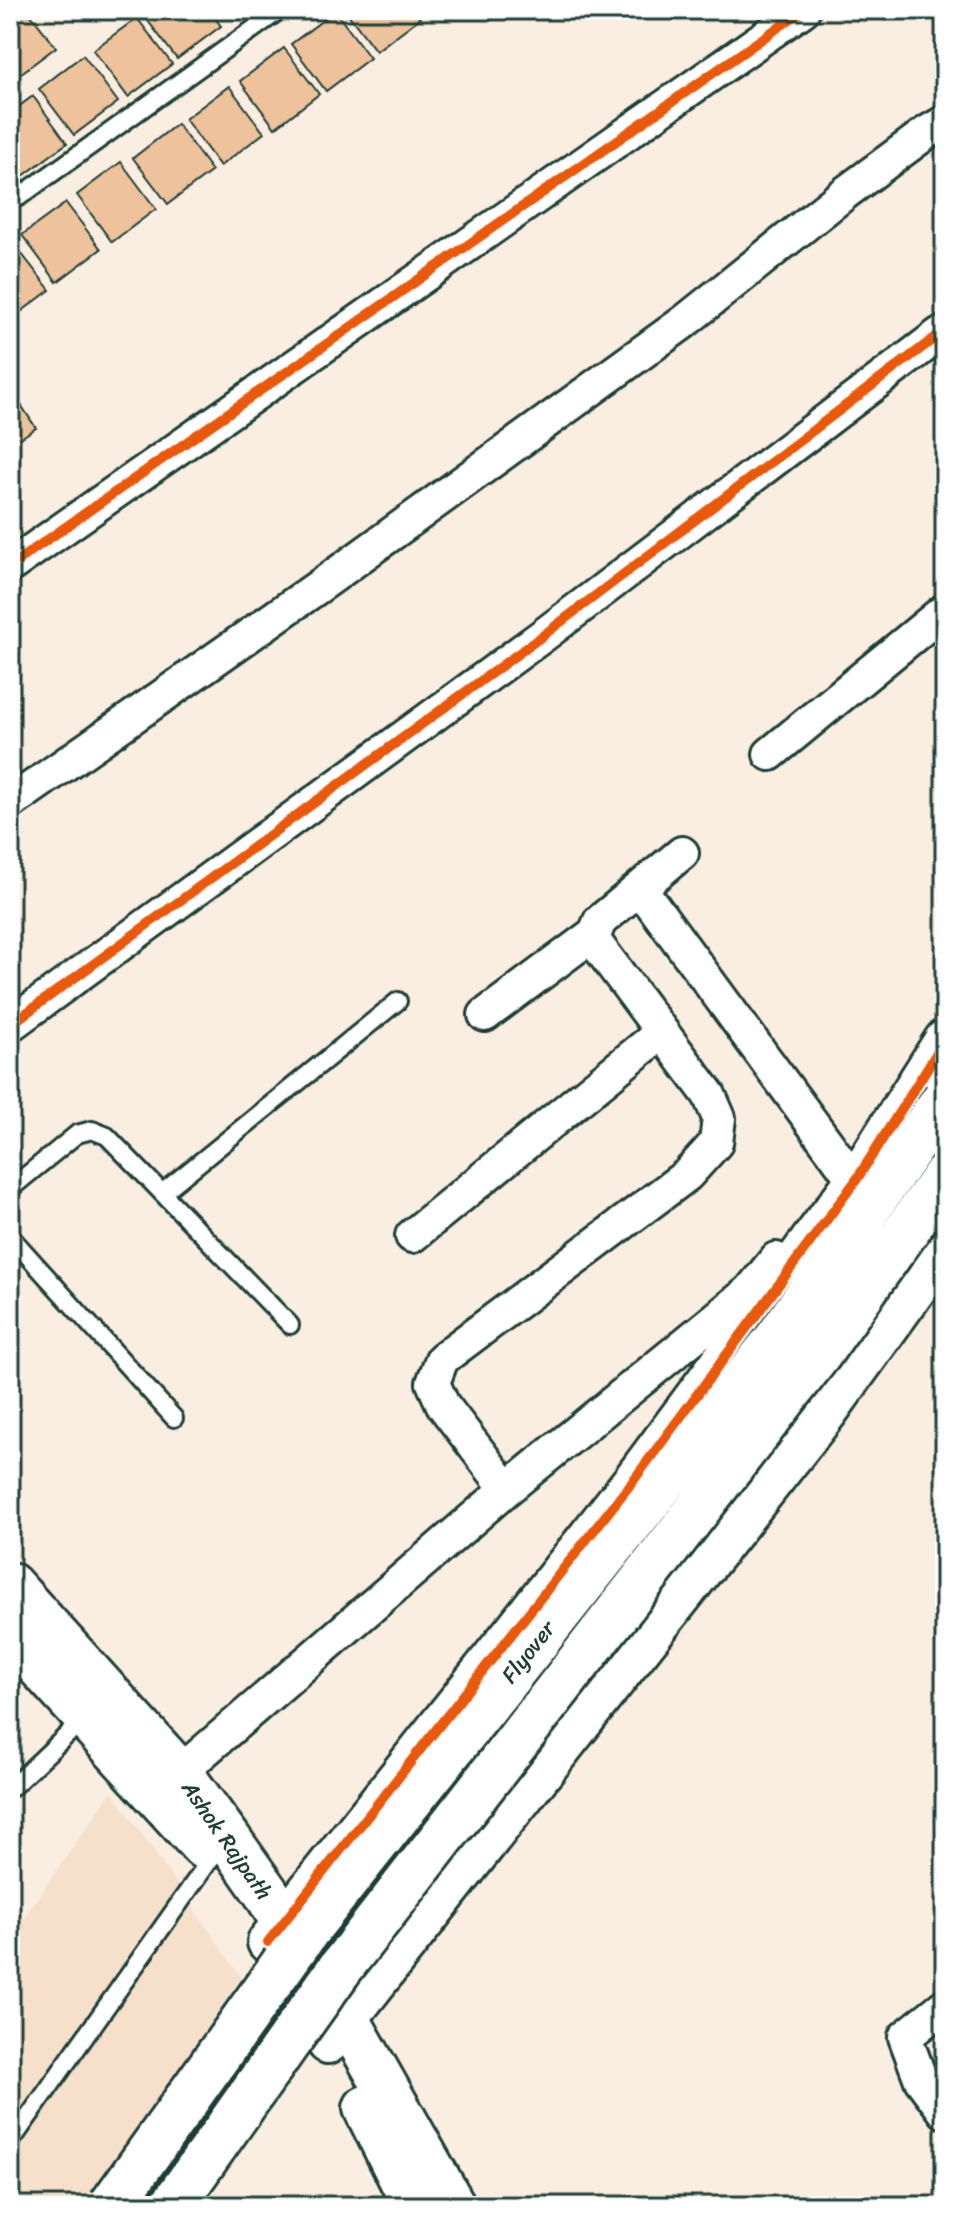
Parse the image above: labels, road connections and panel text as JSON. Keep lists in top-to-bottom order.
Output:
{
  "streets": {
    "main road": ["Flyover", "Ashok Rajpath"]
  }
}
